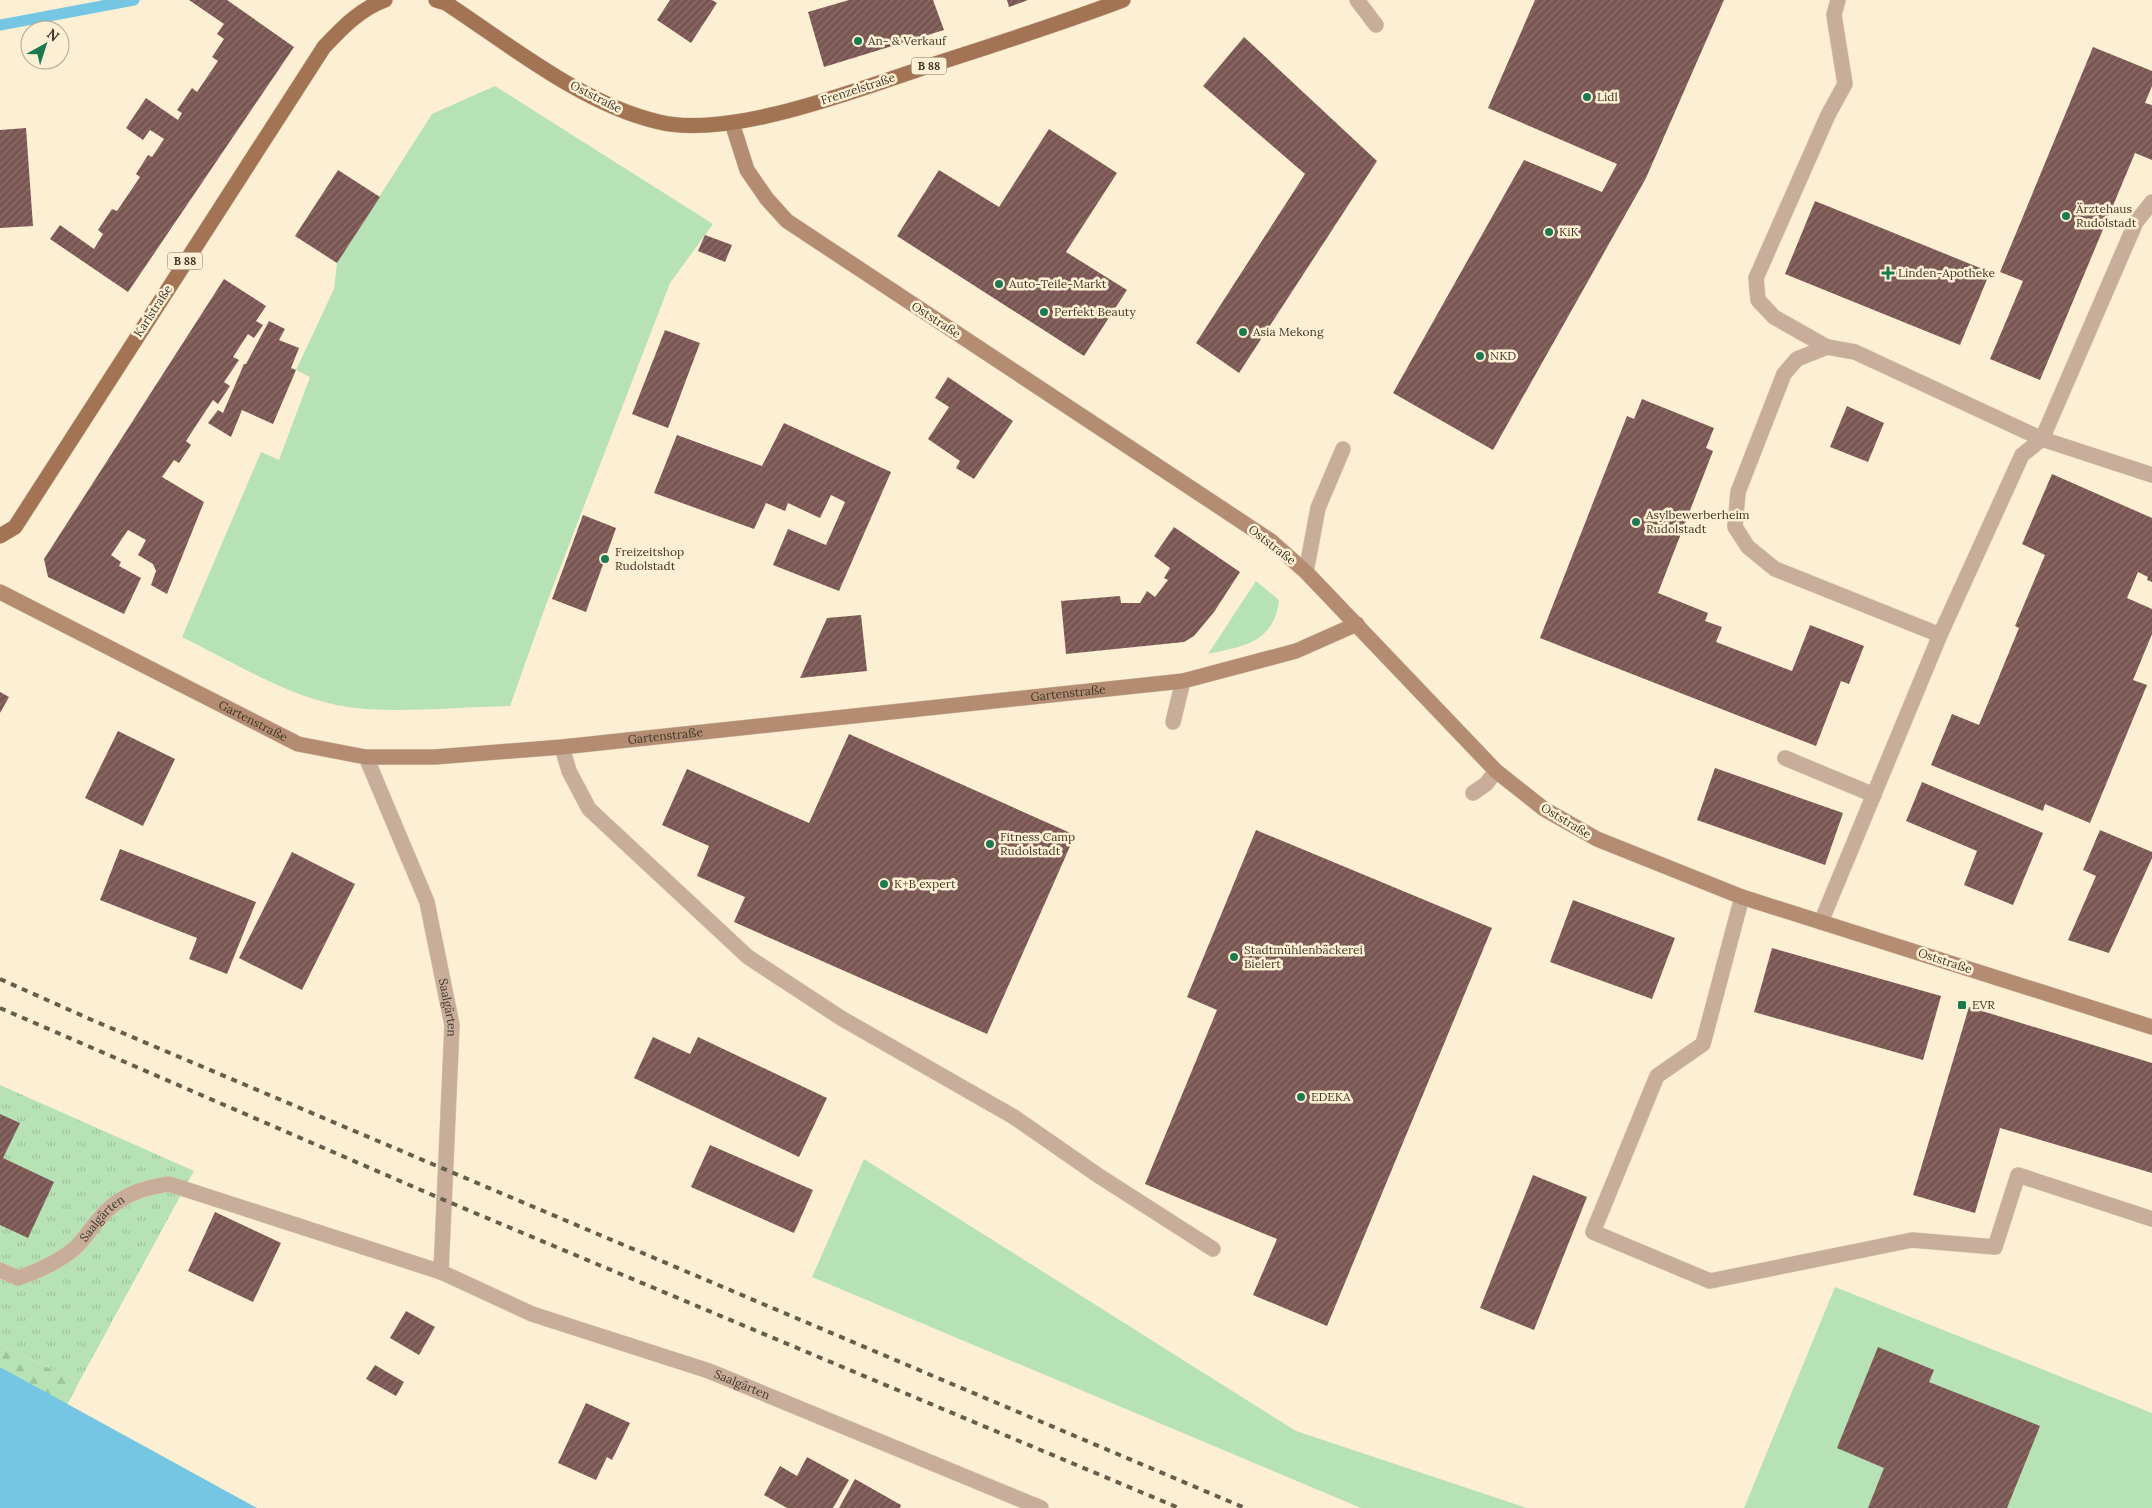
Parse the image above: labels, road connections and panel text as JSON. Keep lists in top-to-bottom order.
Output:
{
  "streets": {
    "main road": [
      "B 88",
      "Frenzelstraße",
      "Oststraße",
      "Karlstraße",
      "Gartenstraße"
    ],
    "street": ["Saalgärten"]
  },
  "crossings": [
    ["Frenzelstraße", "Oststraße"],
    ["Oststraße", "Gartenstraße"],
    ["Gartenstraße", "Saalgärten"]
  ],
  "places": {
    "other": [
      "An- & Verkauf",
      "Lidl",
      "Ärztehaus Rudolstadt",
      "KiK",
      "Auto-Teile-Markt",
      "Perfekt Beauty",
      "Asia Mekong",
      "NKD",
      "Asylbewerberheim Rudolstadt",
      "Freizeitshop Rudolstadt",
      "Fitness Camp Rudolstadt",
      "K+B expert",
      "Stadtmühlenbäckerei Bielert",
      "EDEKA"
    ],
    "health": ["Linden-Apotheke"],
    "transit": ["EVR"]
  },
  "north": "top right"
}
